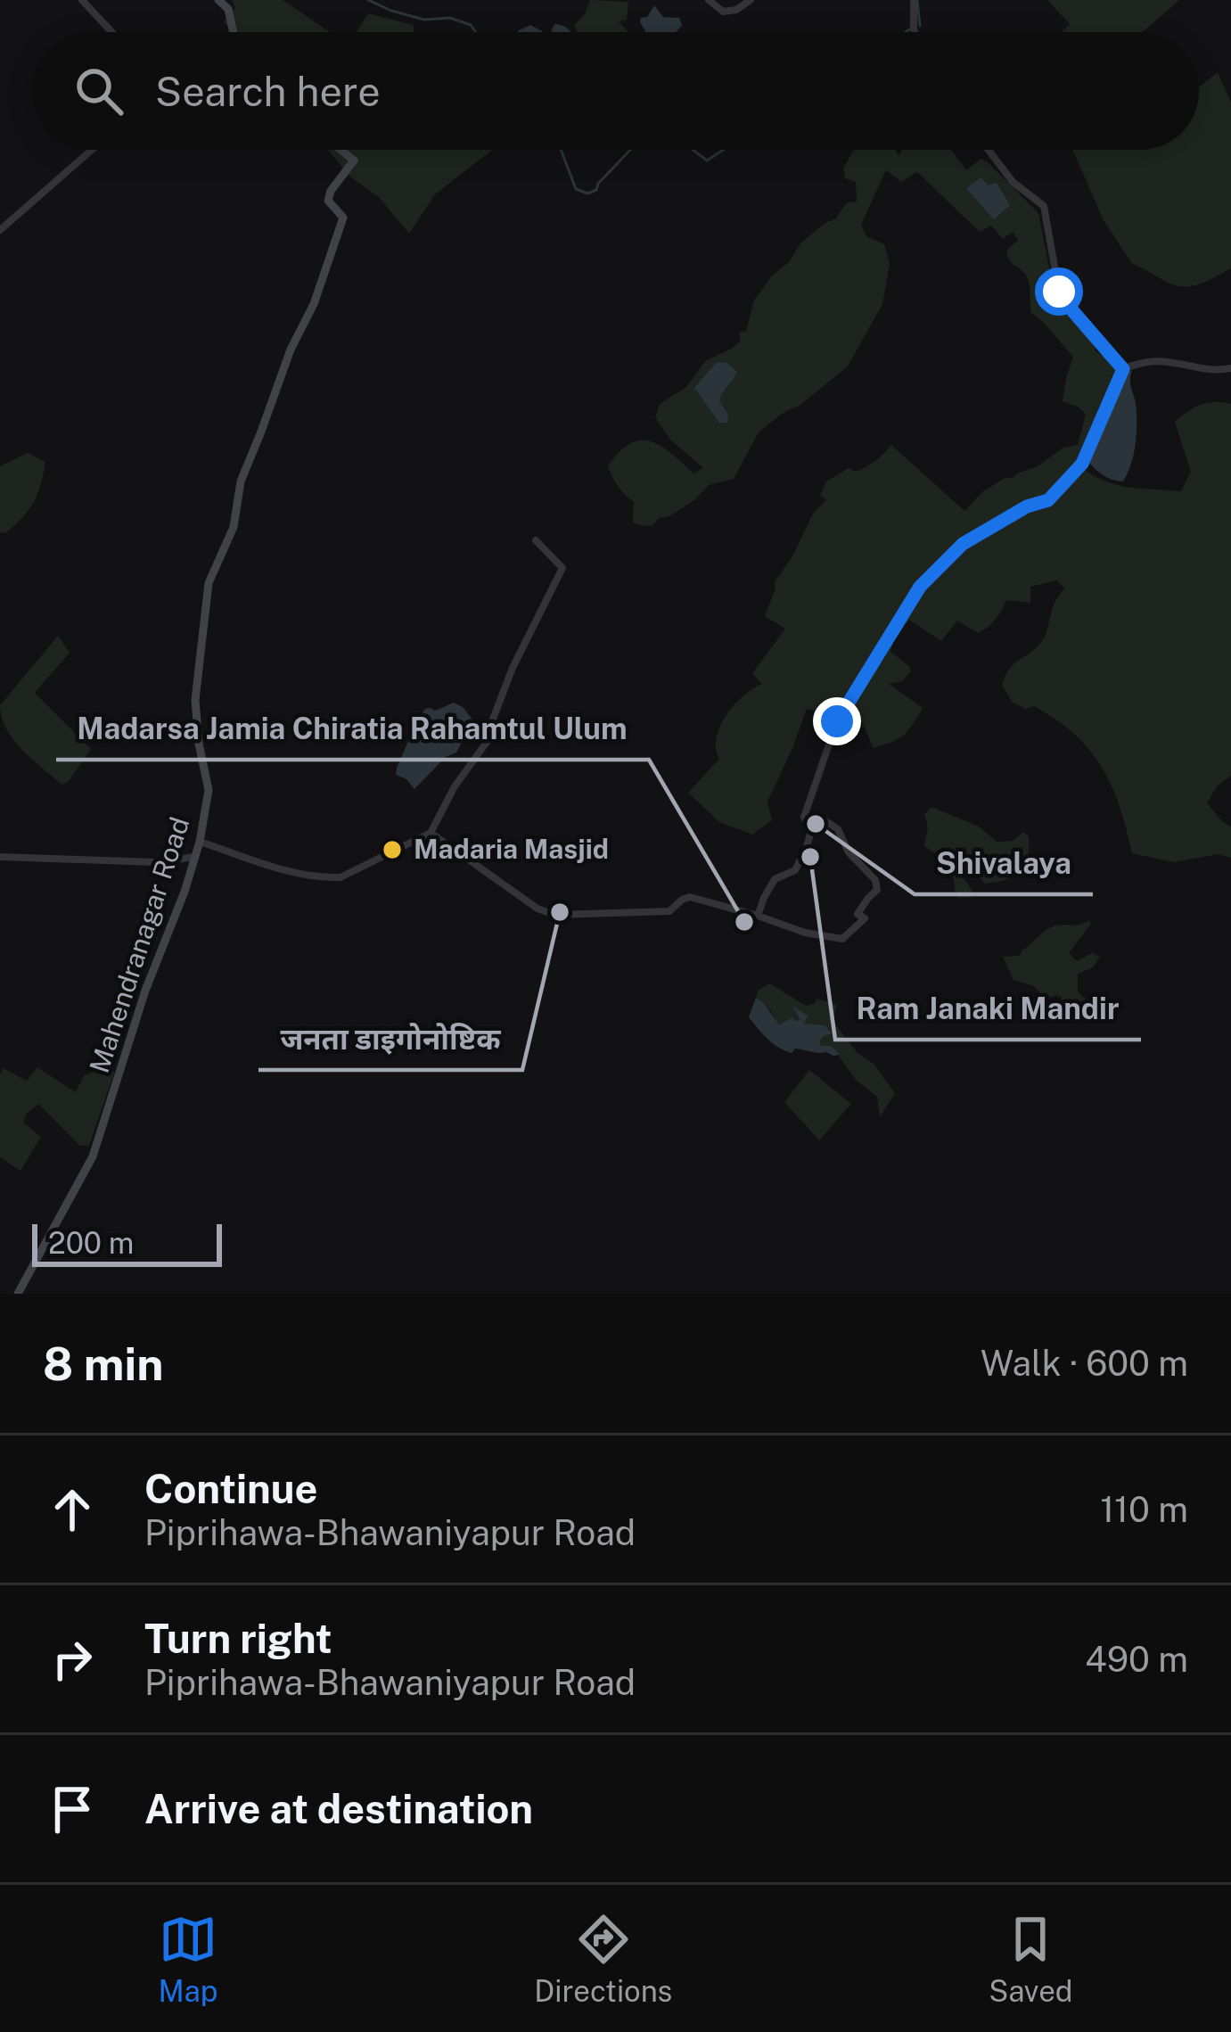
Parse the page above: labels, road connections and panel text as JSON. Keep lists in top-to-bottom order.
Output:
{
  "streets": {
    "street": ["Mahendranagar Road"]
  },
  "places": [
    "Shivalaya",
    "Madaria Masjid",
    "Ram Janaki Mandir",
    "जनता डाइगोनोष्टिक",
    "Madarsa Jamia Chiratia Rahamtul Ulum"
  ],
  "scale_bar": "200 m",
  "page": {
    "search": "Search here",
    "scale": "200 m",
    "heading": ["8 min", "Walk · 600 m"],
    "list": [
      ["Continue", "Piprihawa-Bhawaniyapur Road", "110 m"],
      ["Turn right", "Piprihawa-Bhawaniyapur Road", "490 m"],
      "Arrive at destination"
    ],
    "nav": ["Map", "Directions", "Saved"]
  }
}
